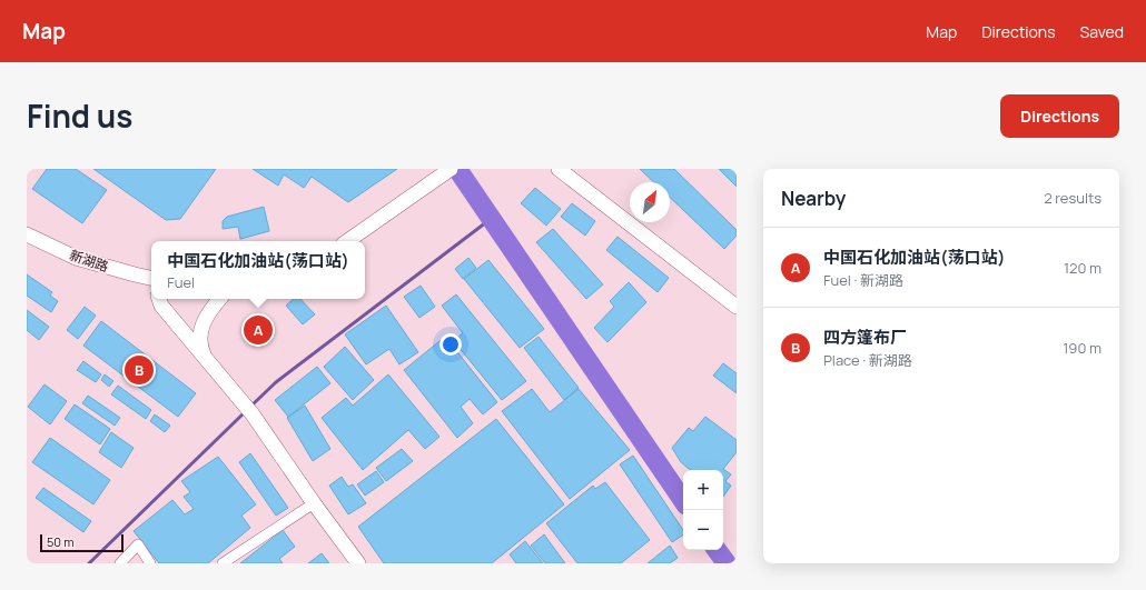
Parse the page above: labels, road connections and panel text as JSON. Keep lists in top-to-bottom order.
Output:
{
  "streets": {
    "street": ["新湖路"]
  },
  "scale_bar": "50 m",
  "north": "top right",
  "page": {
    "header": "Map",
    "nav": ["Map", "Directions", "Saved"],
    "title": "Find us",
    "buttons": "Directions",
    "heading": ["Nearby", "2 results"],
    "list": [
      {
        "mark": "A",
        "name": "中国石化加油站(荡口站)",
        "note": "Fuel · 新湖路",
        "value": "120 m"
      },
      {
        "mark": "B",
        "name": "四方篷布厂",
        "note": "Place · 新湖路",
        "value": "190 m"
      }
    ],
    "popup": ["中国石化加油站(荡口站)", "Fuel"],
    "pins": ["A", "B"],
    "map_buttons": ["+", "−"],
    "scale": "50 m"
  }
}
